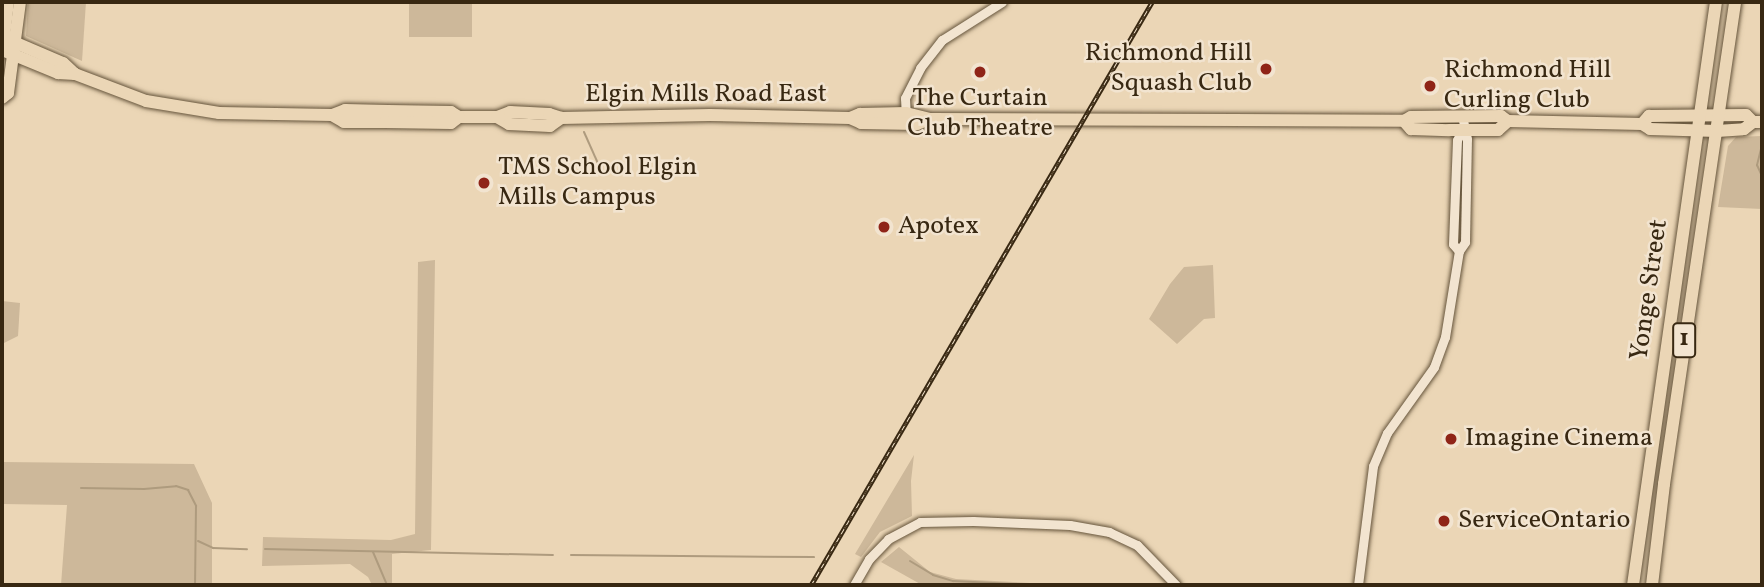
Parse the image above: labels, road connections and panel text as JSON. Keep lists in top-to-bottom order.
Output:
{
  "streets": {
    "main road": ["Elgin Mills Road East", "Yonge Street", "1"]
  },
  "crossings": [
    ["Elgin Mills Road East", "Yonge Street"]
  ],
  "places": [
    "Richmond Hill Squash Club",
    "The Curtain Club Theatre",
    "Richmond Hill Curling Club",
    "TMS School Elgin Mills Campus",
    "Apotex",
    "Imagine Cinema",
    "ServiceOntario"
  ]
}
